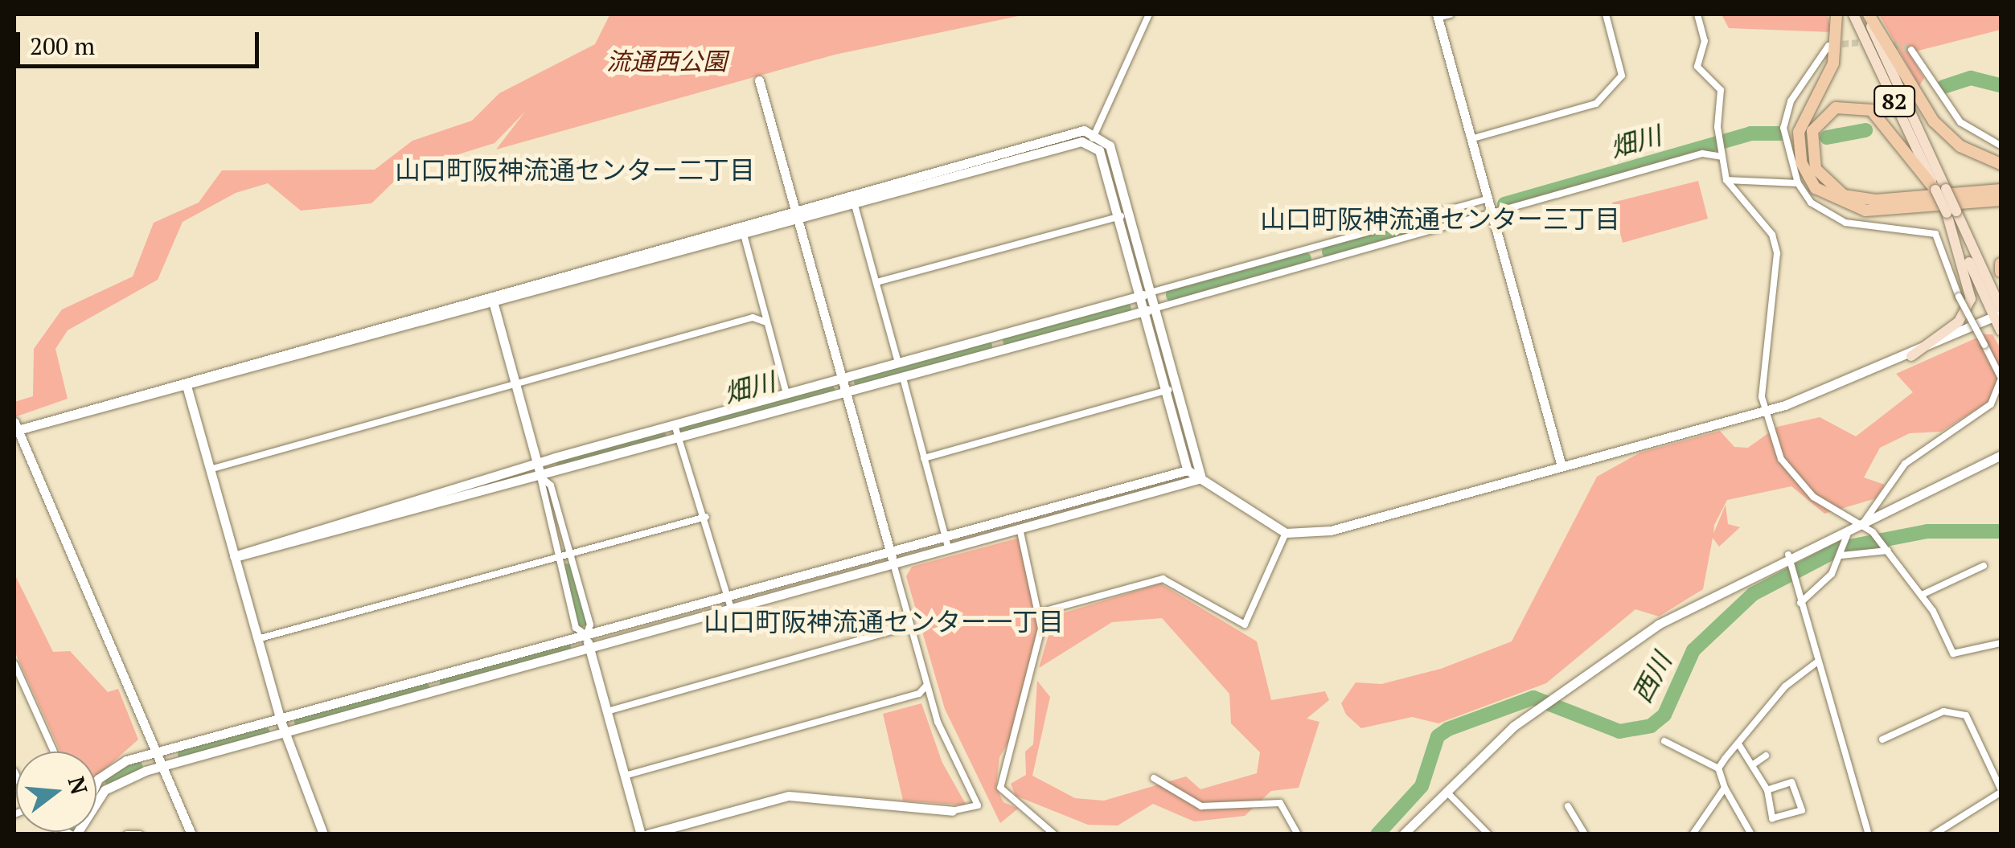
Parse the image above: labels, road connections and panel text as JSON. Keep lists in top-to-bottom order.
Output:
{
  "streets": {
    "main road": ["82"]
  },
  "districts": ["山口町阪神流通センター二丁目", "山口町阪神流通センター三丁目", "山口町阪神流通センター一丁目"],
  "water": ["畑川", "西川"],
  "parks": ["流通西公園"],
  "scale_bar": "200 m",
  "north": "right"
}
